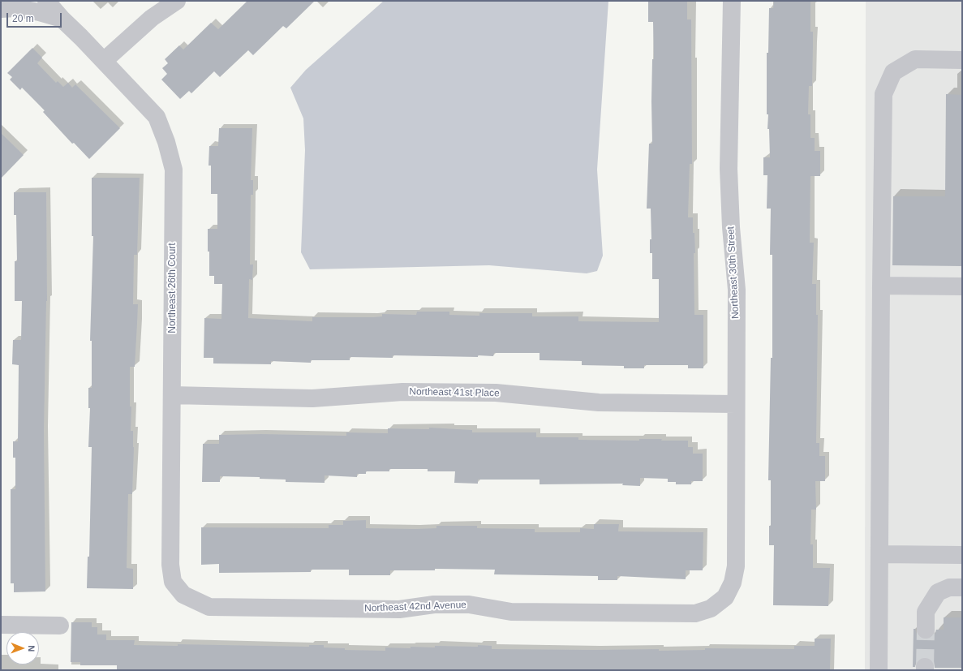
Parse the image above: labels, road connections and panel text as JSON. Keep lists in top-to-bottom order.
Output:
{
  "streets": {
    "street": [
      "Northeast 30th Street",
      "Northeast 26th Court",
      "Northeast 41st Place",
      "Northeast 42nd Avenue"
    ]
  },
  "crossings": [
    ["Northeast 30th Street", "Northeast 41st Place"],
    ["Northeast 30th Street", "Northeast 42nd Avenue"],
    ["Northeast 26th Court", "Northeast 41st Place"],
    ["Northeast 26th Court", "Northeast 42nd Avenue"]
  ],
  "scale_bar": "20 m",
  "north": "right"
}
